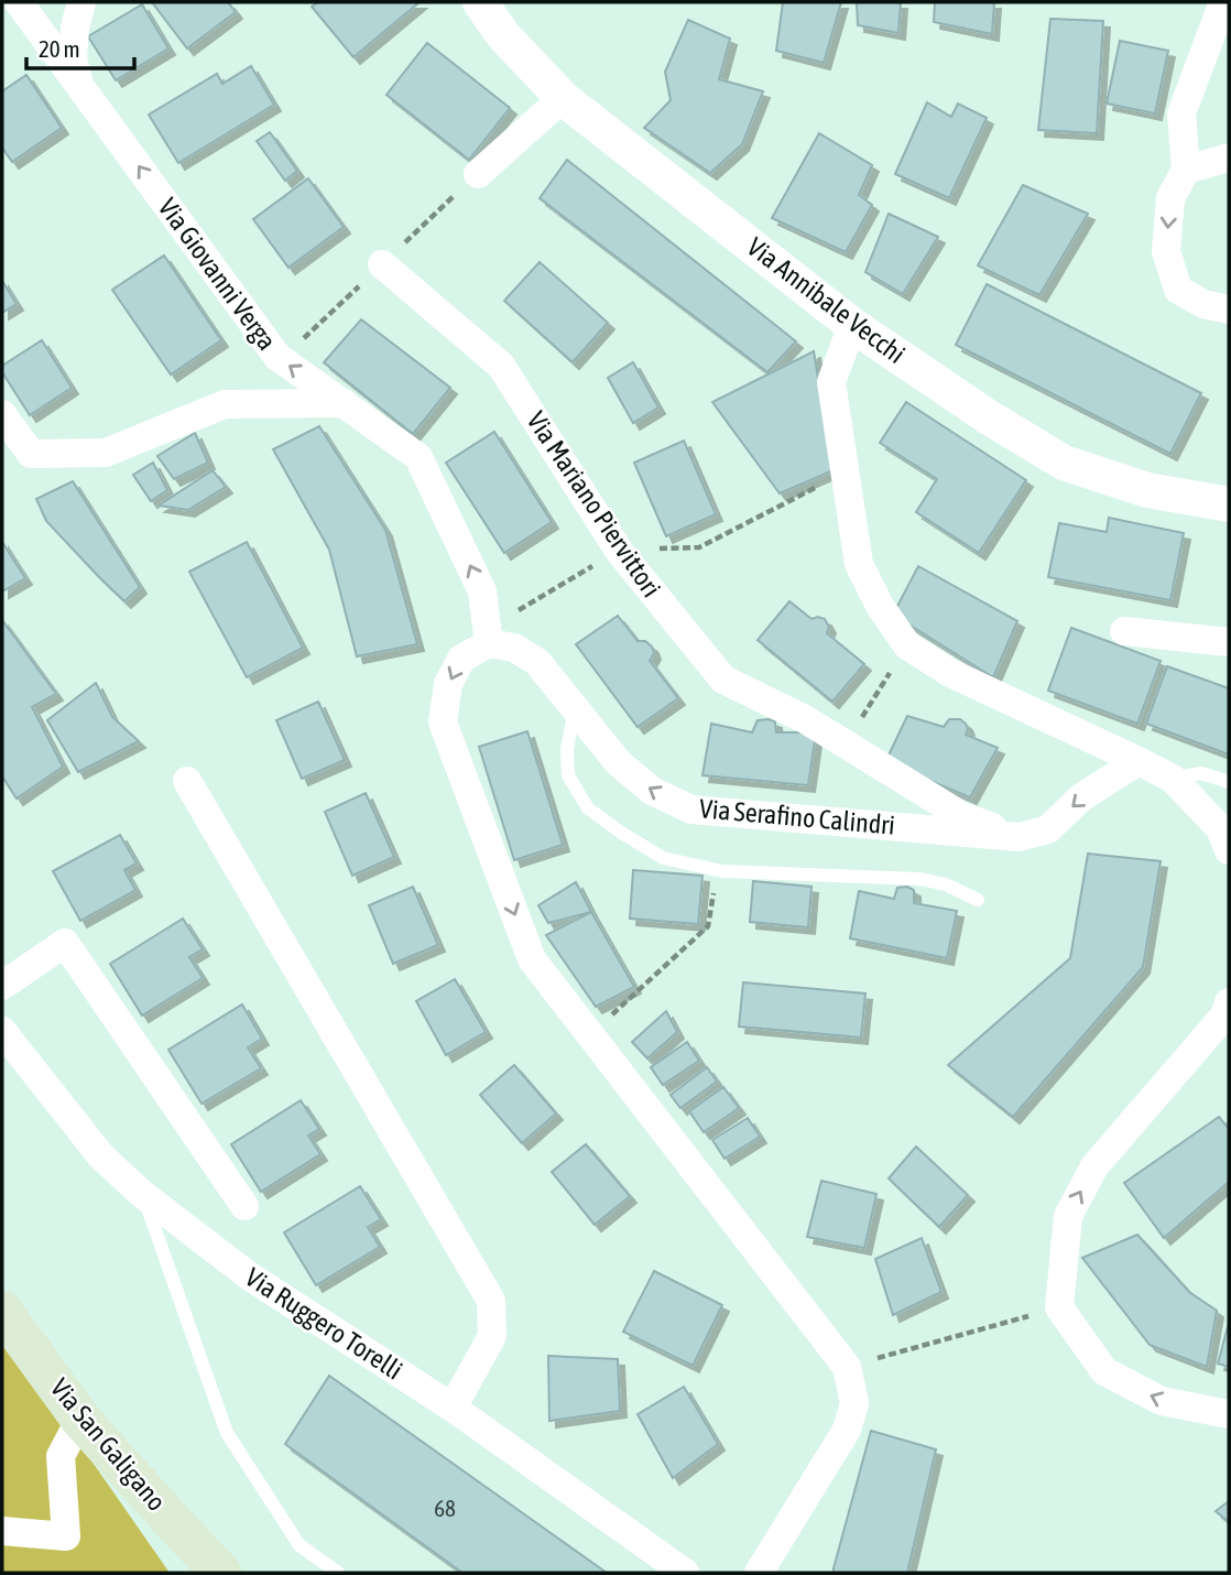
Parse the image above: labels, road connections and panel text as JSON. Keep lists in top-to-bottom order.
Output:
{
  "streets": {
    "main road": ["Via San Galigano"],
    "street": [
      "Via Giovanni Verga",
      "Via Annibale Vecchi",
      "Via Mariano Piervittori",
      "Via Serafino Calindri",
      "Via Ruggero Torelli"
    ]
  },
  "crossings": [
    ["Via Giovanni Verga", "Via Serafino Calindri"],
    ["Via Mariano Piervittori", "Via Serafino Calindri"]
  ],
  "one_way": ["Via Giovanni Verga", "Via Serafino Calindri"],
  "house_numbers": ["68"],
  "scale_bar": "20 m"
}
